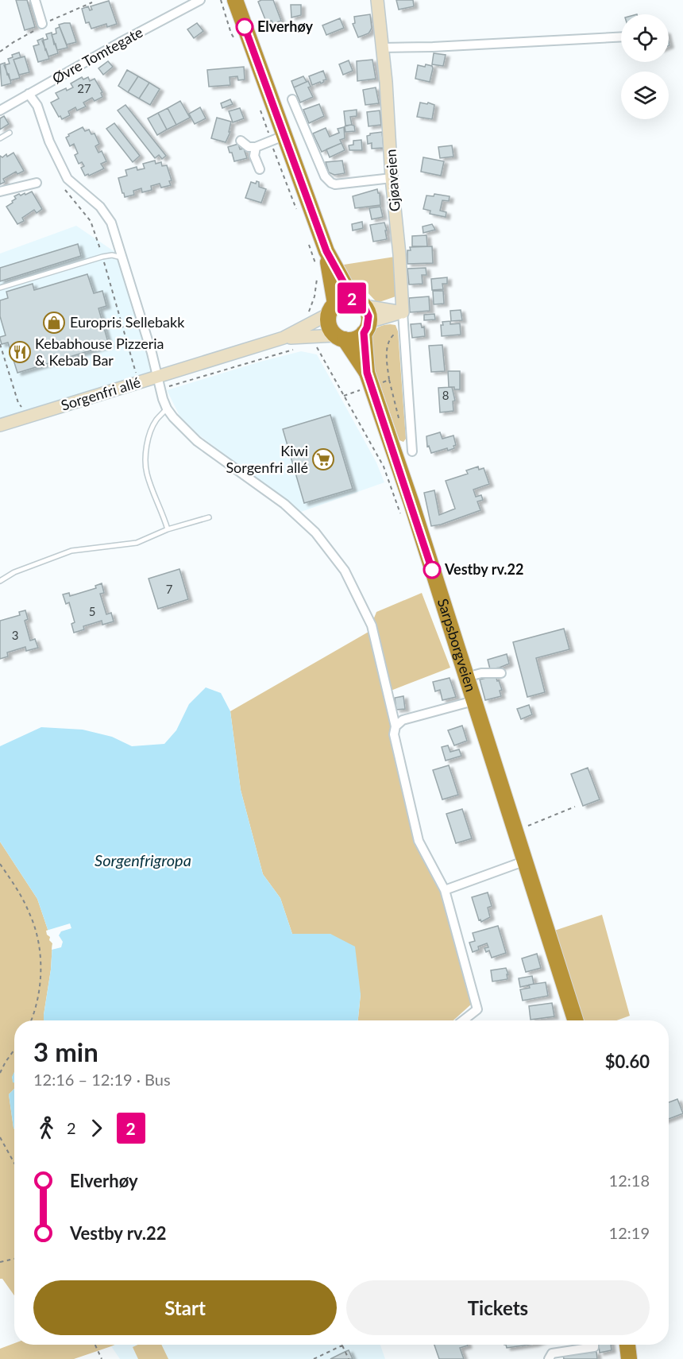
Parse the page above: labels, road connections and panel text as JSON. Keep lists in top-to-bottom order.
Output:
{
  "streets": {
    "highway": ["Sarpsborgveien"],
    "street": ["Øvre Tomtegate", "Gjøaveien", "Sorgenfri allé"]
  },
  "crossings": [
    ["Sorgenfri allé", "Sarpsborgveien"]
  ],
  "water": ["Sorgenfrigropa"],
  "places": {
    "other": ["Elverhøy", "Vestby rv.22"],
    "shop": ["Europris Sellebakk"],
    "restaurant": ["Kebabhouse Pizzeria & Kebab Bar"],
    "supermarket": ["Kiwi Sorgenfri allé"]
  },
  "lines": ["bus line 2"],
  "house_numbers": [
    "27",
    "8",
    "7",
    "5",
    "3"
  ],
  "page": {
    "on_map": "2",
    "heading": ["3 min", "12:16 – 12:19 · Bus", "$0.60"],
    "legs": ["2", "2"],
    "list": [
      {
        "name": "Elverhøy",
        "value": "12:18"
      },
      {
        "name": "Vestby rv.22",
        "value": "12:19"
      }
    ],
    "buttons": ["Start", "Tickets"]
  }
}
